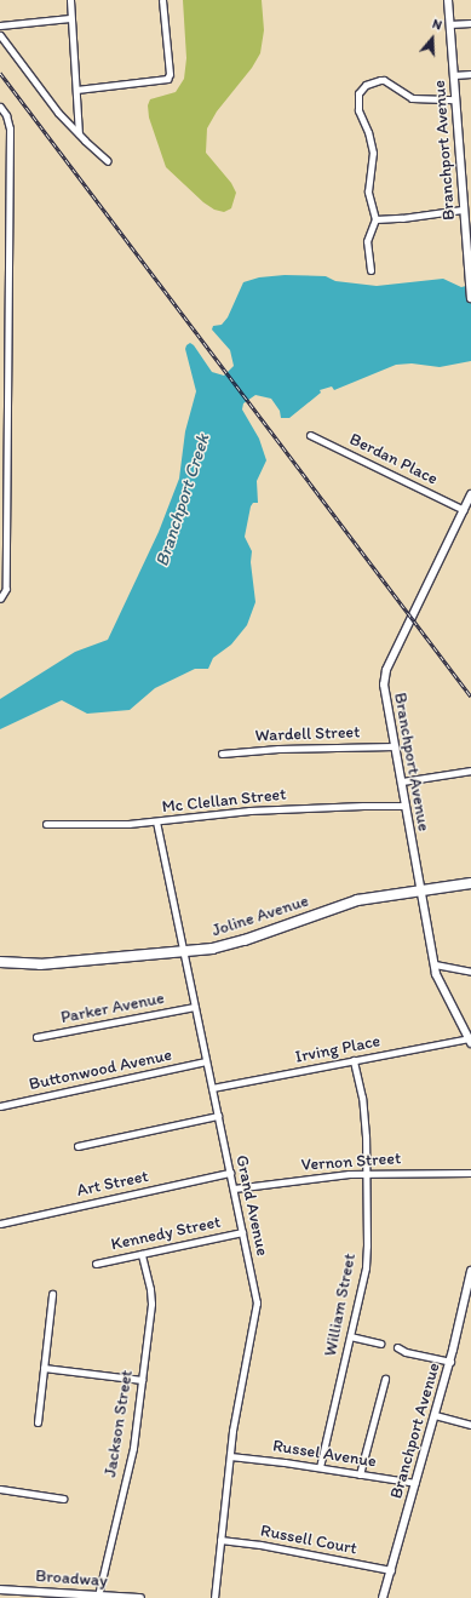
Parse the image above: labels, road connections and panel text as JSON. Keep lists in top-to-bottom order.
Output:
{
  "streets": {
    "main road": ["Joline Avenue"],
    "street": [
      "Branchport Avenue",
      "Berdan Place",
      "Wardell Street",
      "Mc Clellan Street",
      "Parker Avenue",
      "Irving Place",
      "Buttonwood Avenue",
      "Vernon Street",
      "Art Street",
      "Grand Avenue",
      "Kennedy Street",
      "William Street",
      "Jackson Street",
      "Russel Avenue",
      "Russell Court",
      "Broadway"
    ]
  },
  "crossings": [
    ["Branchport Avenue", "Berdan Place"],
    ["Branchport Avenue", "Wardell Street"],
    ["Branchport Avenue", "Mc Clellan Street"],
    ["Branchport Avenue", "Joline Avenue"],
    ["Branchport Avenue", "Irving Place"],
    ["Branchport Avenue", "Russel Avenue"],
    ["Branchport Avenue", "Russell Court"],
    ["Mc Clellan Street", "Grand Avenue"],
    ["Joline Avenue", "Grand Avenue"],
    ["Parker Avenue", "Grand Avenue"],
    ["Irving Place", "Grand Avenue"],
    ["Irving Place", "William Street"],
    ["Buttonwood Avenue", "Grand Avenue"],
    ["Vernon Street", "Grand Avenue"],
    ["Vernon Street", "William Street"],
    ["Art Street", "Grand Avenue"],
    ["Grand Avenue", "Kennedy Street"],
    ["Grand Avenue", "Russel Avenue"],
    ["Grand Avenue", "Russell Court"],
    ["Kennedy Street", "Jackson Street"],
    ["William Street", "Russel Avenue"],
    ["Jackson Street", "Broadway"]
  ],
  "water": ["Branchport Creek"],
  "north": "top"
}
